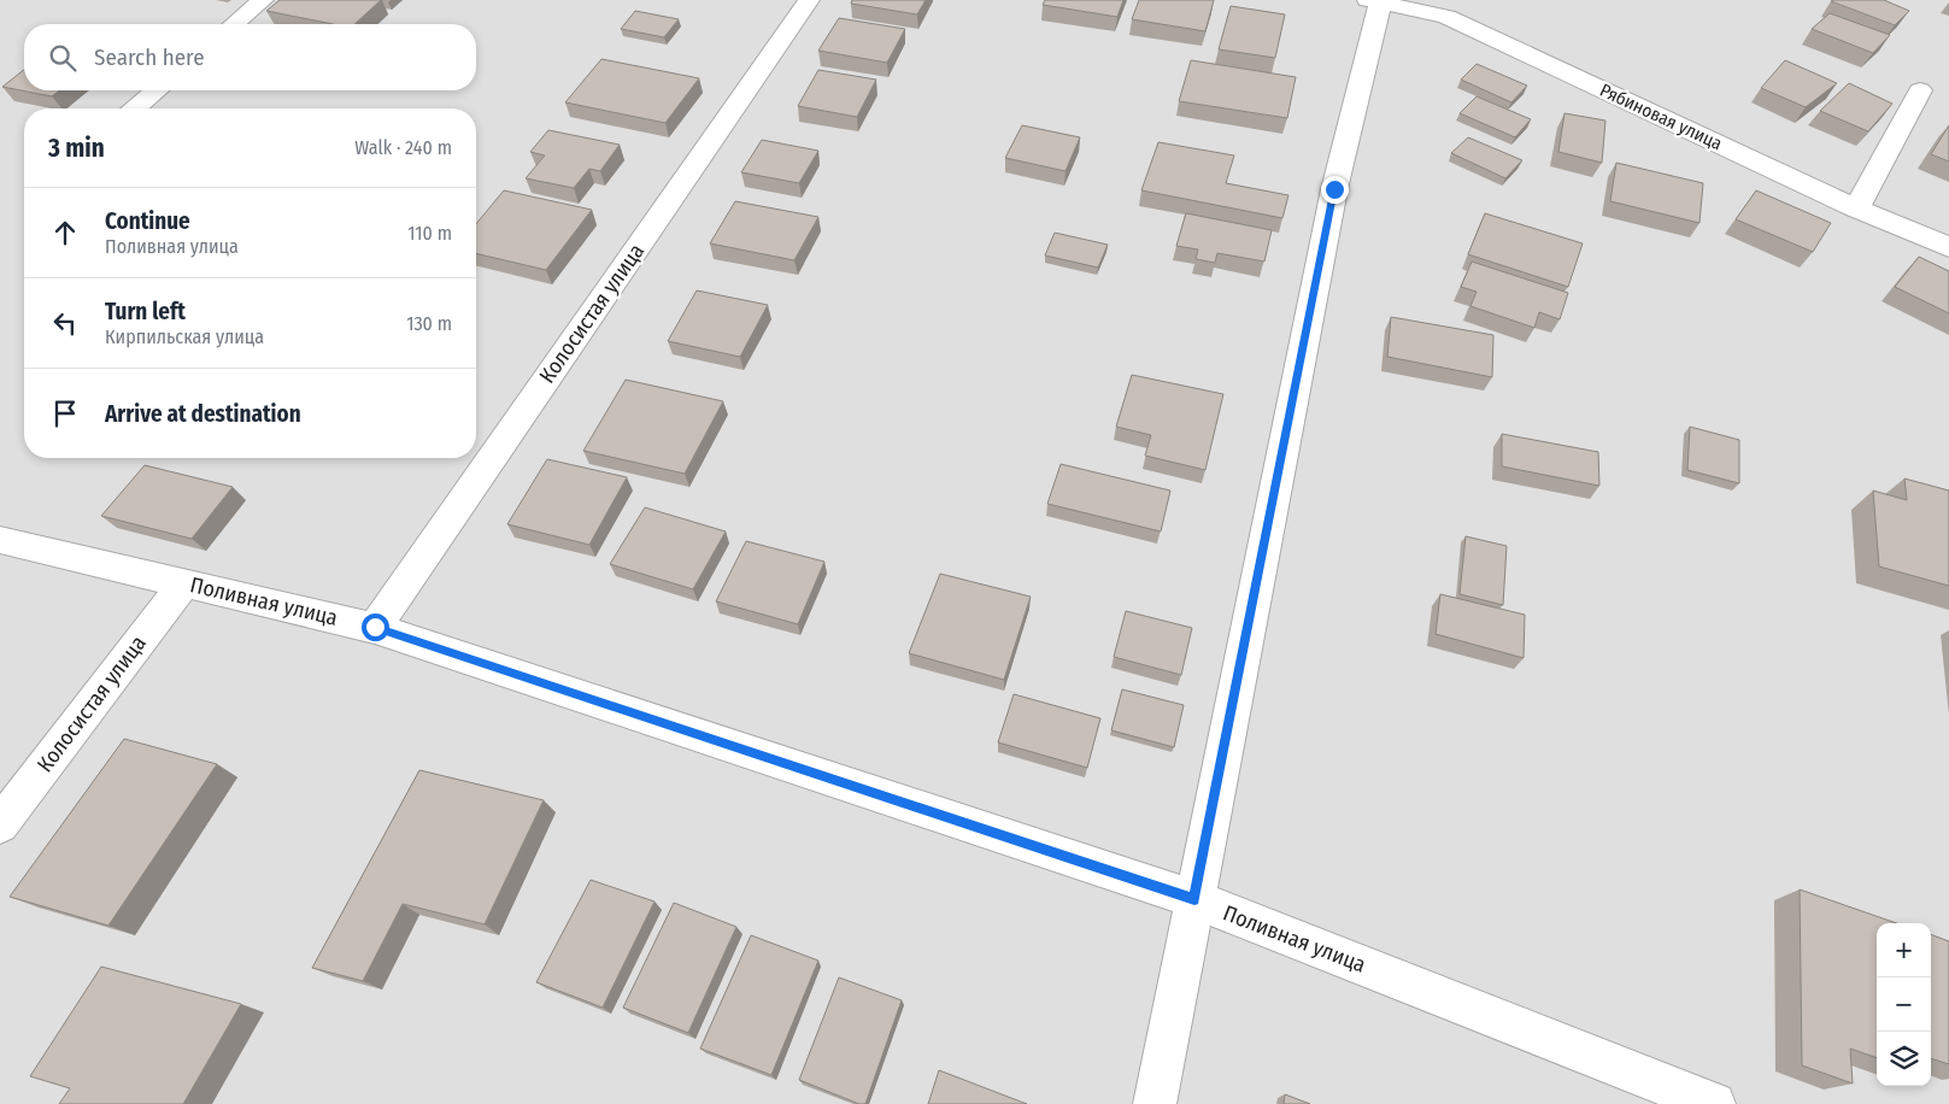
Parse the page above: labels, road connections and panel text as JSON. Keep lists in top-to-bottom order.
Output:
{
  "streets": {
    "street": ["Рябиновая улица", "Колосистая улица", "Поливная улица"]
  },
  "crossings": [
    ["Колосистая улица", "Поливная улица"]
  ],
  "page": {
    "search": "Search here",
    "heading": ["3 min", "Walk · 240 m"],
    "list": [
      ["Continue", "Поливная улица", "110 m"],
      ["Turn left", "Кирпильская улица", "130 m"],
      "Arrive at destination"
    ],
    "map_buttons": ["+", "−"]
  }
}
